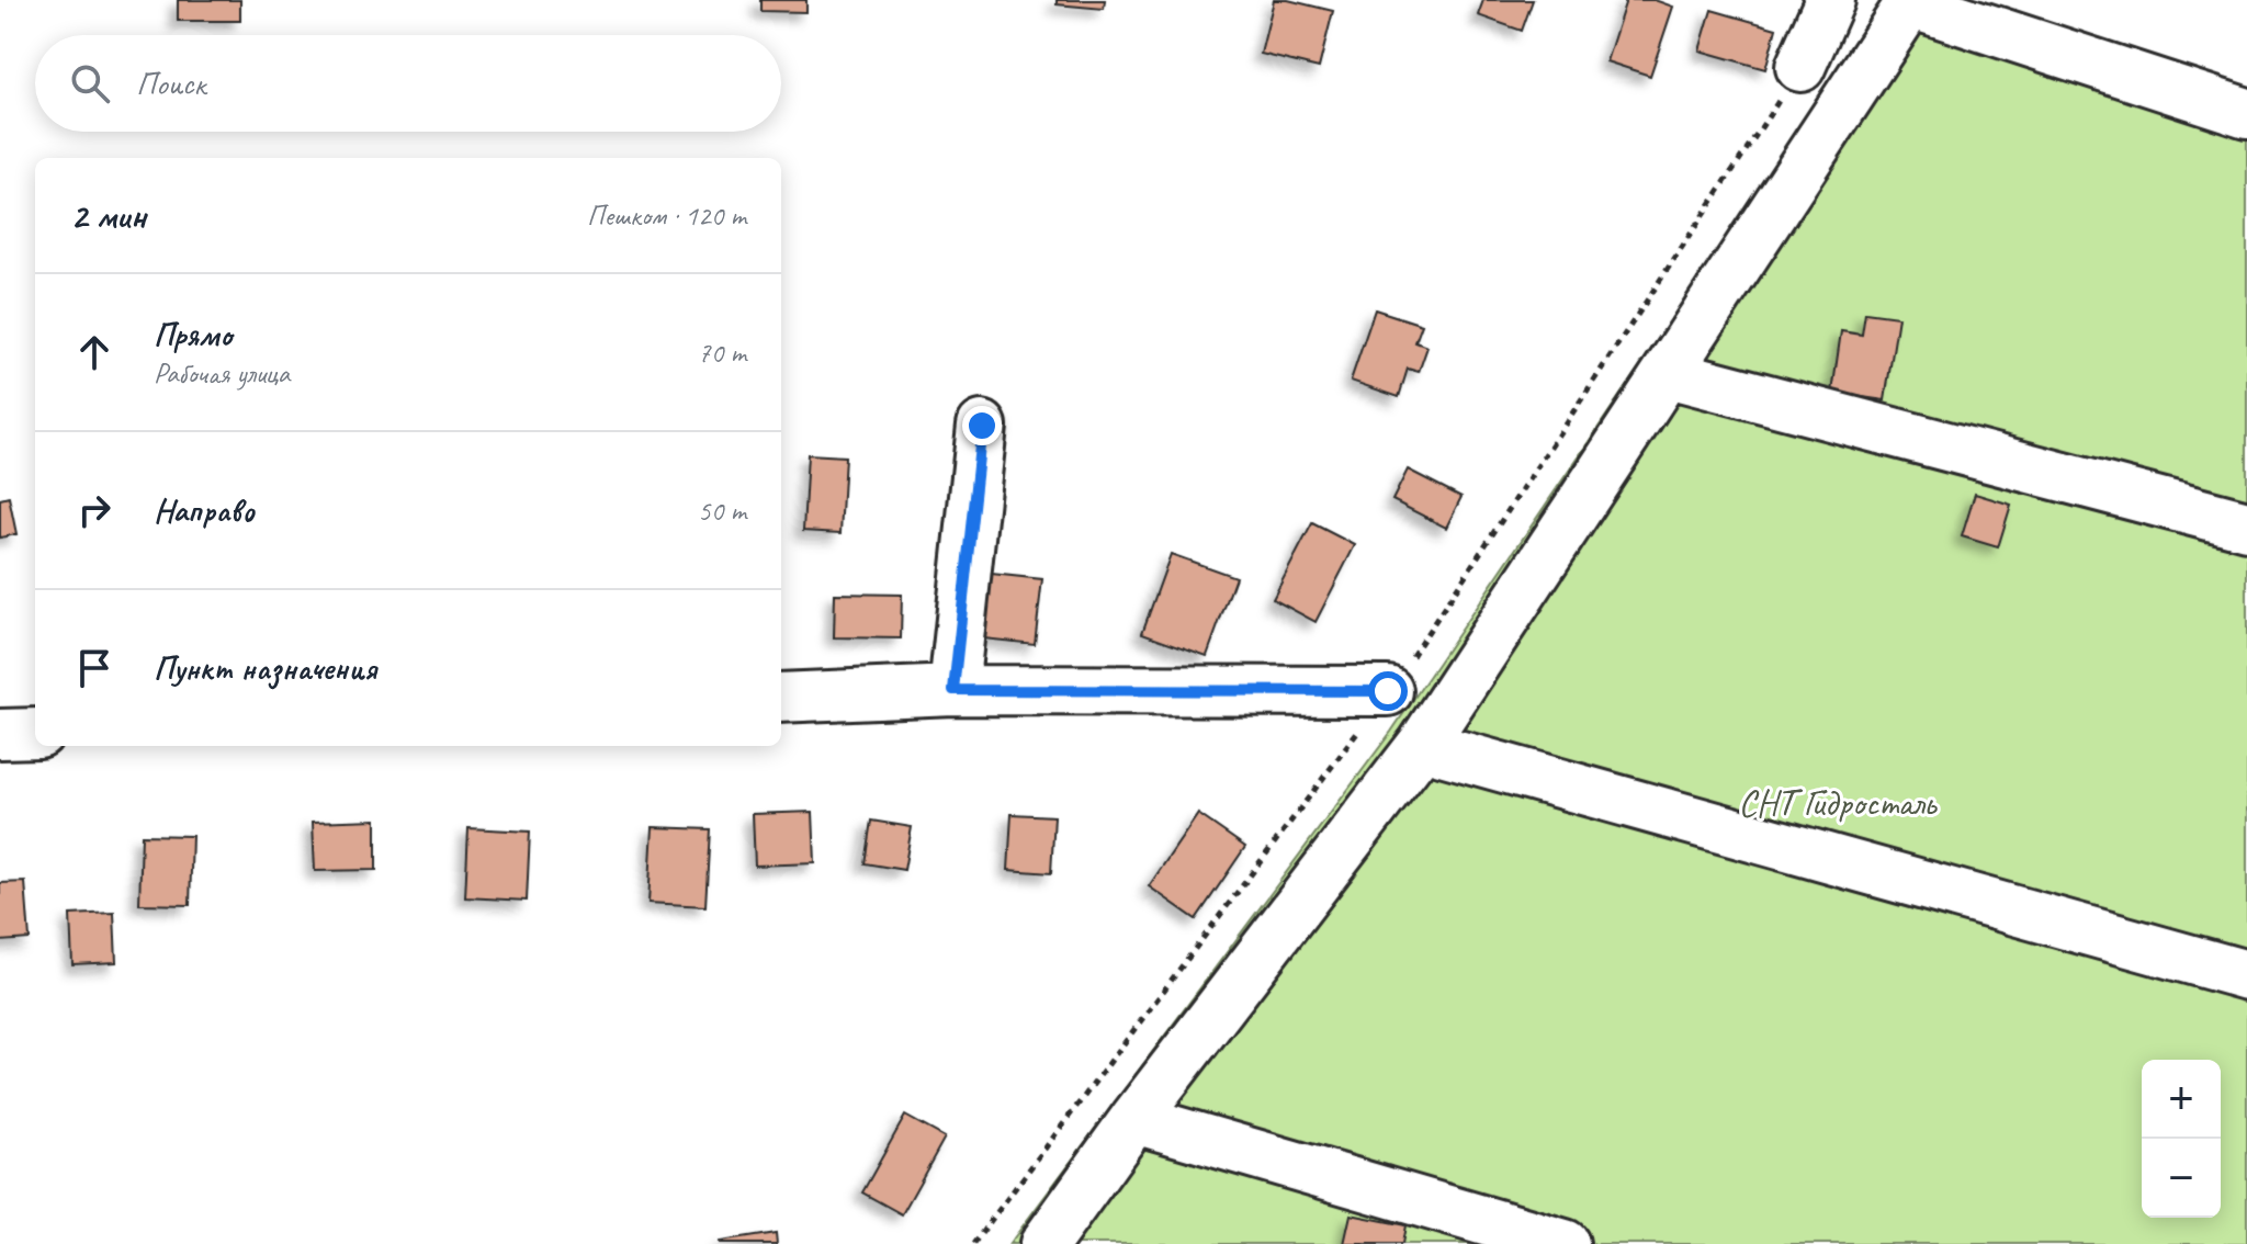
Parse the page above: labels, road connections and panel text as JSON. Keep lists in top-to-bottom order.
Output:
{
  "parks": ["СНТ Гидросталь"],
  "page": {
    "search": "Поиск",
    "heading": ["2 мин", "Пешком · 120 m"],
    "list": [
      ["Прямо", "Рабочая улица", "70 m"],
      ["Направо", "50 m"],
      "Пункт назначения"
    ],
    "map_buttons": ["+", "−"]
  }
}
